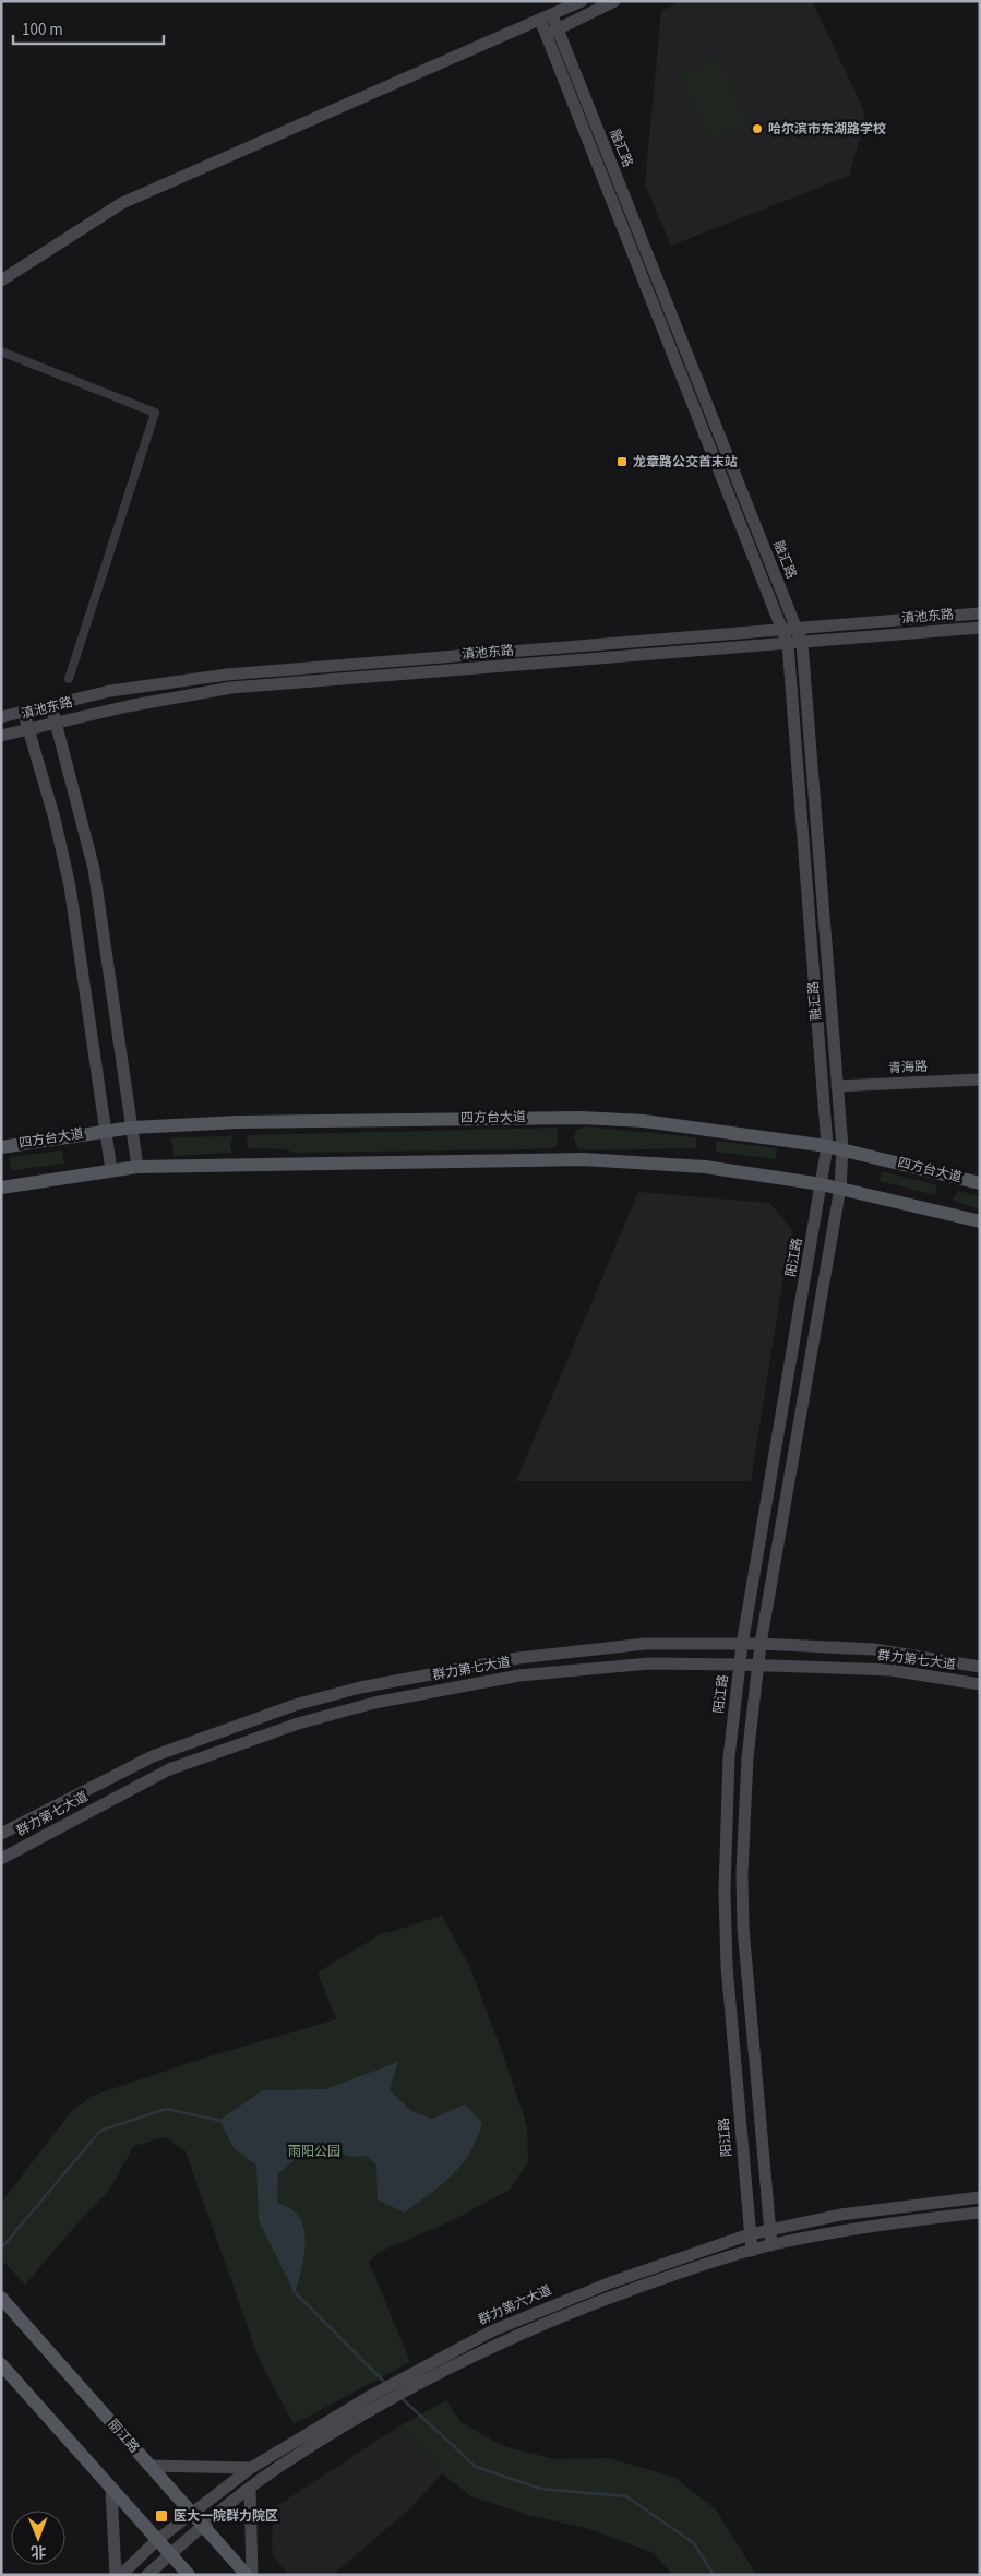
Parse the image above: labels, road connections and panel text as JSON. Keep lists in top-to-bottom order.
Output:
{
  "streets": {
    "main road": ["四方台大道", "丽江路"],
    "street": [
      "融汇路",
      "滇池东路",
      "青海路",
      "阳江路",
      "群力第七大道",
      "群力第六大道"
    ]
  },
  "crossings": [
    ["融汇路", "滇池东路"],
    ["融汇路", "青海路"],
    ["融汇路", "四方台大道"],
    ["融汇路", "阳江路"],
    ["四方台大道", "阳江路"],
    ["阳江路", "群力第七大道"],
    ["阳江路", "群力第六大道"],
    ["群力第六大道", "丽江路"]
  ],
  "parks": ["雨阳公园"],
  "places": {
    "other": ["哈尔滨市东湖路学校"],
    "transit": ["龙章路公交首末站", "医大一院群力院区"]
  },
  "scale_bar": "100 m",
  "north": "bottom"
}
